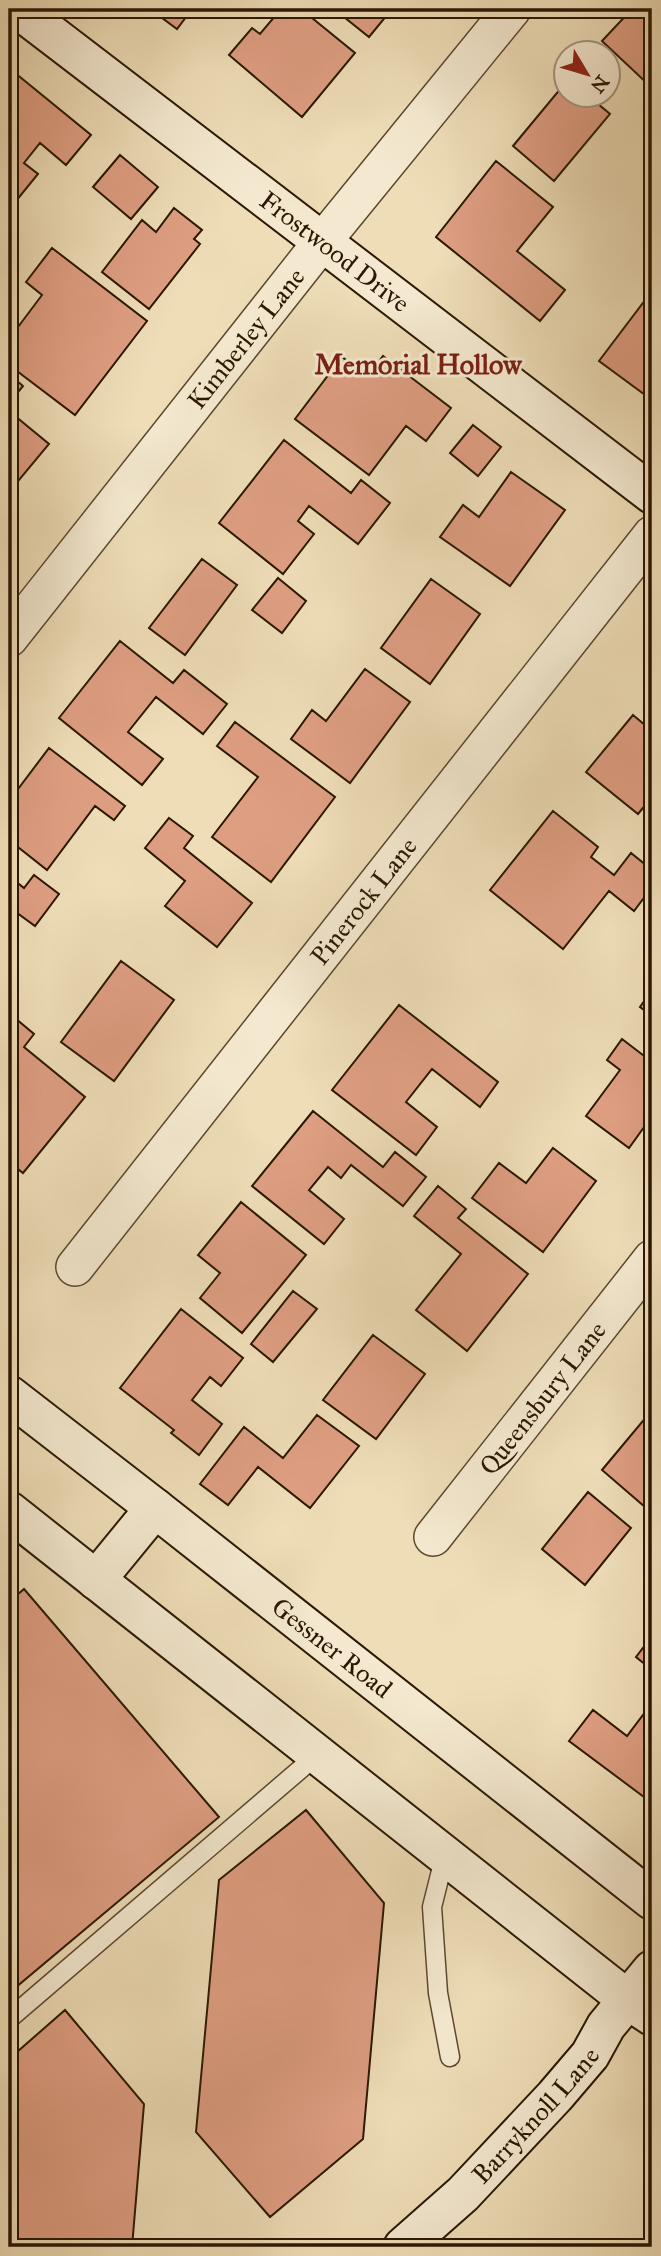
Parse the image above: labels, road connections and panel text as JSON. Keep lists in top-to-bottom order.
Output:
{
  "streets": {
    "main road": ["Frostwood Drive", "Gessner Road", "Barryknoll Lane"],
    "street": ["Kimberley Lane", "Pinerock Lane", "Queensbury Lane"]
  },
  "crossings": [
    ["Frostwood Drive", "Kimberley Lane"]
  ],
  "districts": ["Memorial Hollow"],
  "north": "bottom right"
}
